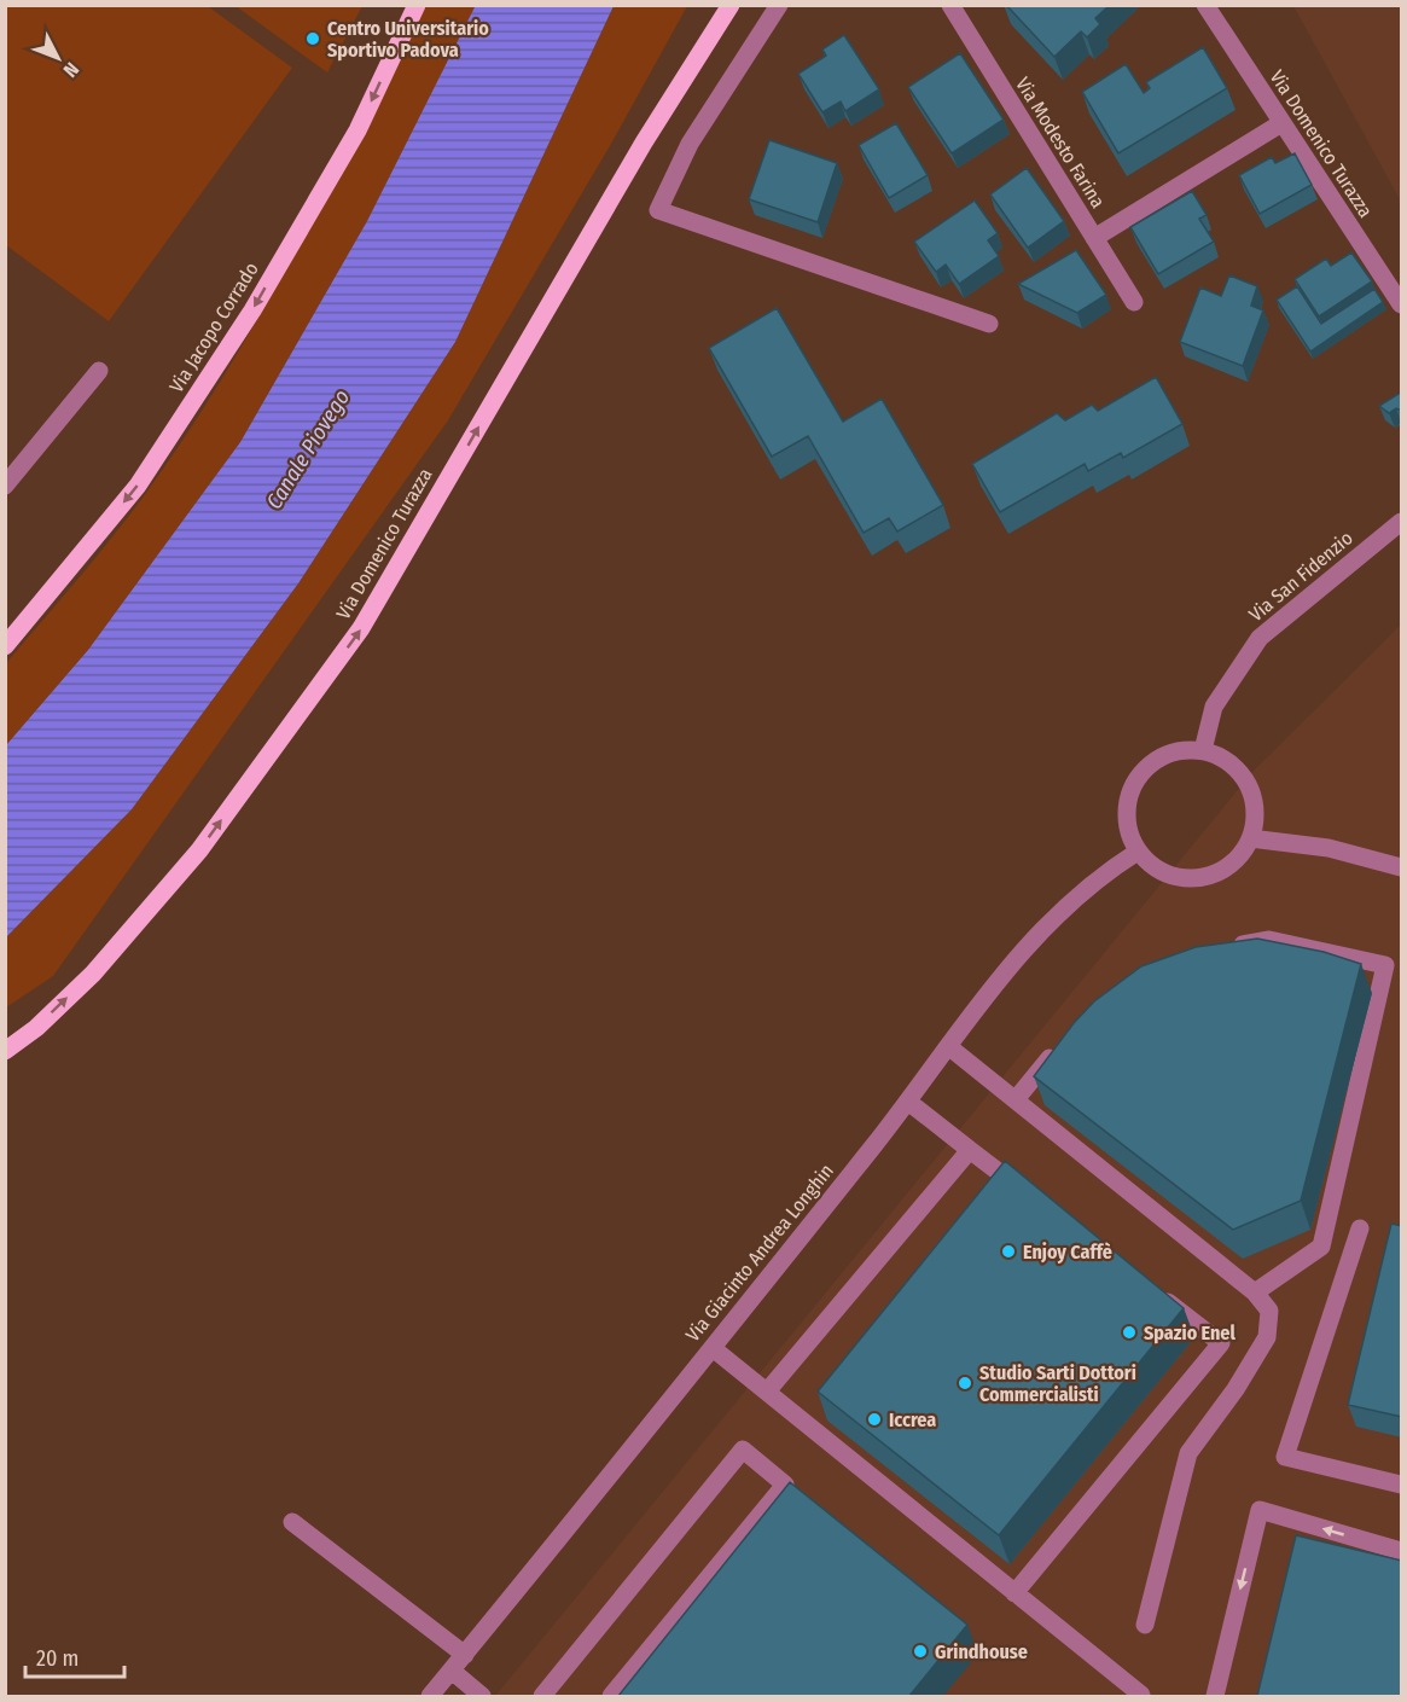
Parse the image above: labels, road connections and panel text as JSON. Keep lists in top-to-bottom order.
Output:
{
  "streets": {
    "main road": ["Via Domenico Turazza", "Via Jacopo Corrado"],
    "street": ["Via Modesto Farina", "Via San Fidenzio", "Via Giacinto Andrea Longhin"]
  },
  "crossings": [
    ["Via San Fidenzio", "Via Giacinto Andrea Longhin"]
  ],
  "one_way": ["Via Domenico Turazza", "Via Jacopo Corrado"],
  "water": ["Canale Piovego"],
  "places": [
    "Centro Universitario Sportivo Padova",
    "Enjoy Caffè",
    "Spazio Enel",
    "Studio Sarti Dottori Commercialisti",
    "Iccrea",
    "Grindhouse"
  ],
  "scale_bar": "20 m",
  "north": "bottom right"
}
